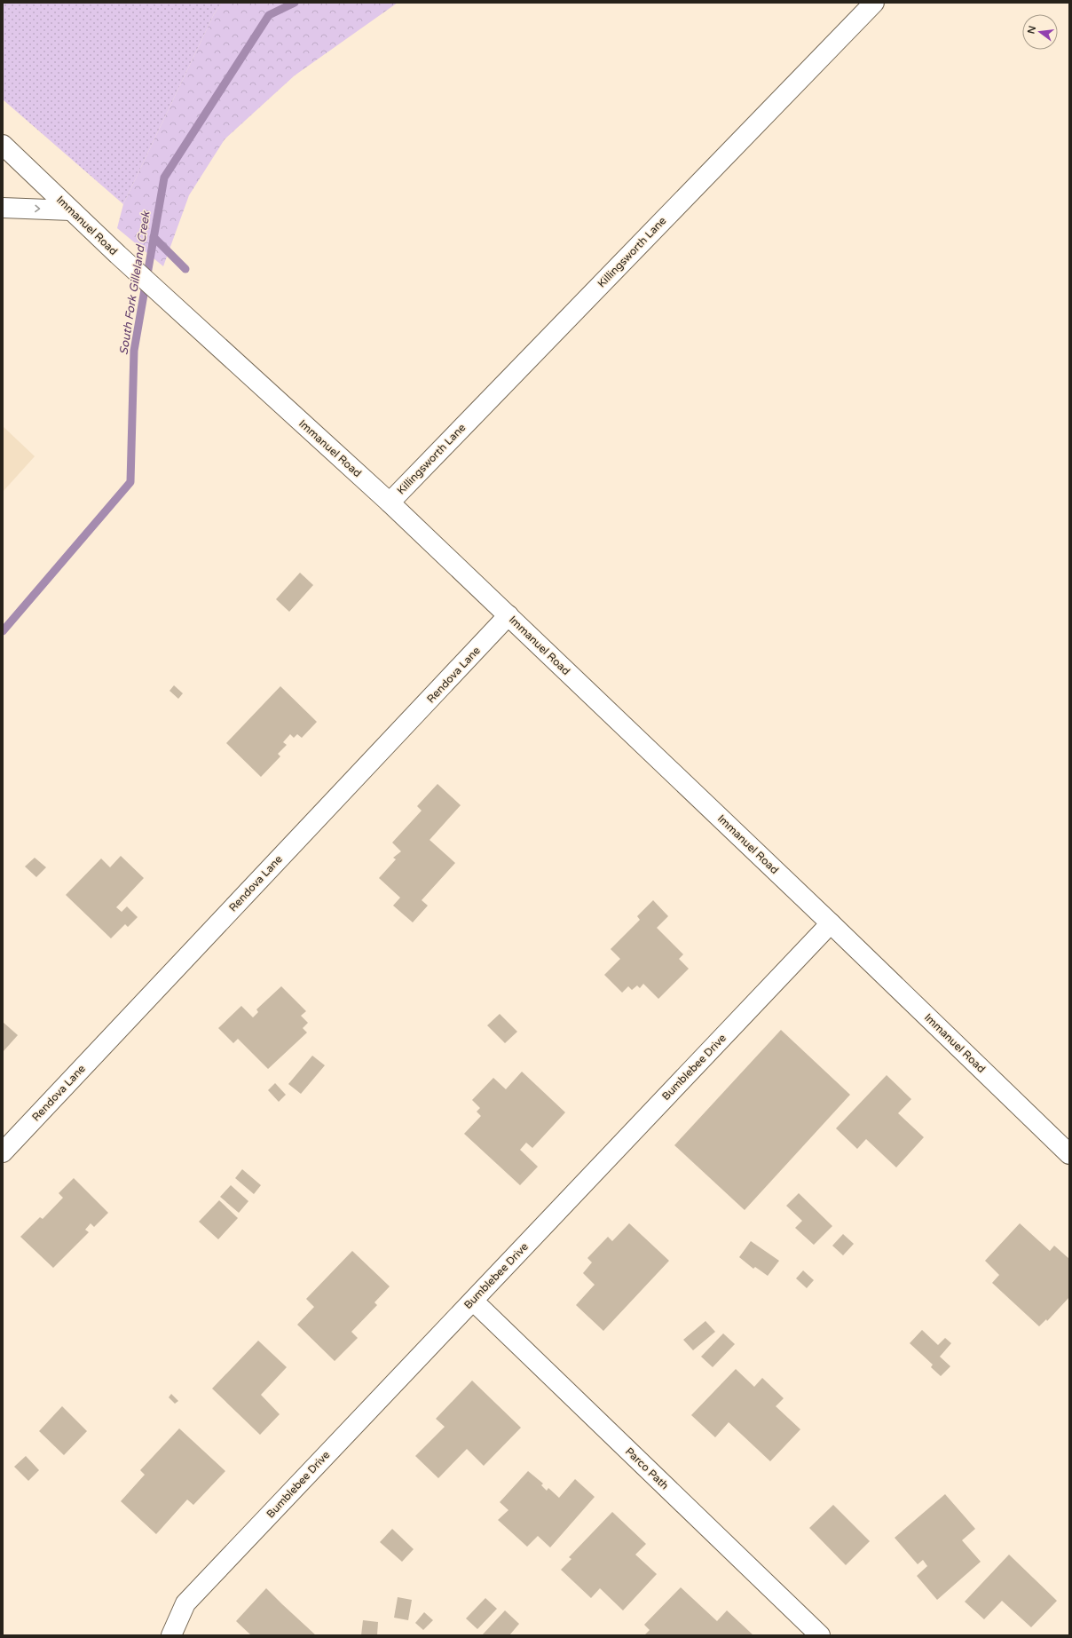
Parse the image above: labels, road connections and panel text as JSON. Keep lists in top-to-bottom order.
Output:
{
  "streets": {
    "street": [
      "Immanuel Road",
      "Killingsworth Lane",
      "Rendova Lane",
      "Bumblebee Drive",
      "Parco Path"
    ]
  },
  "crossings": [
    ["Immanuel Road", "Killingsworth Lane"],
    ["Immanuel Road", "Rendova Lane"],
    ["Immanuel Road", "Bumblebee Drive"],
    ["Bumblebee Drive", "Parco Path"]
  ],
  "water": ["South Fork Gilleland Creek"],
  "north": "left"
}
